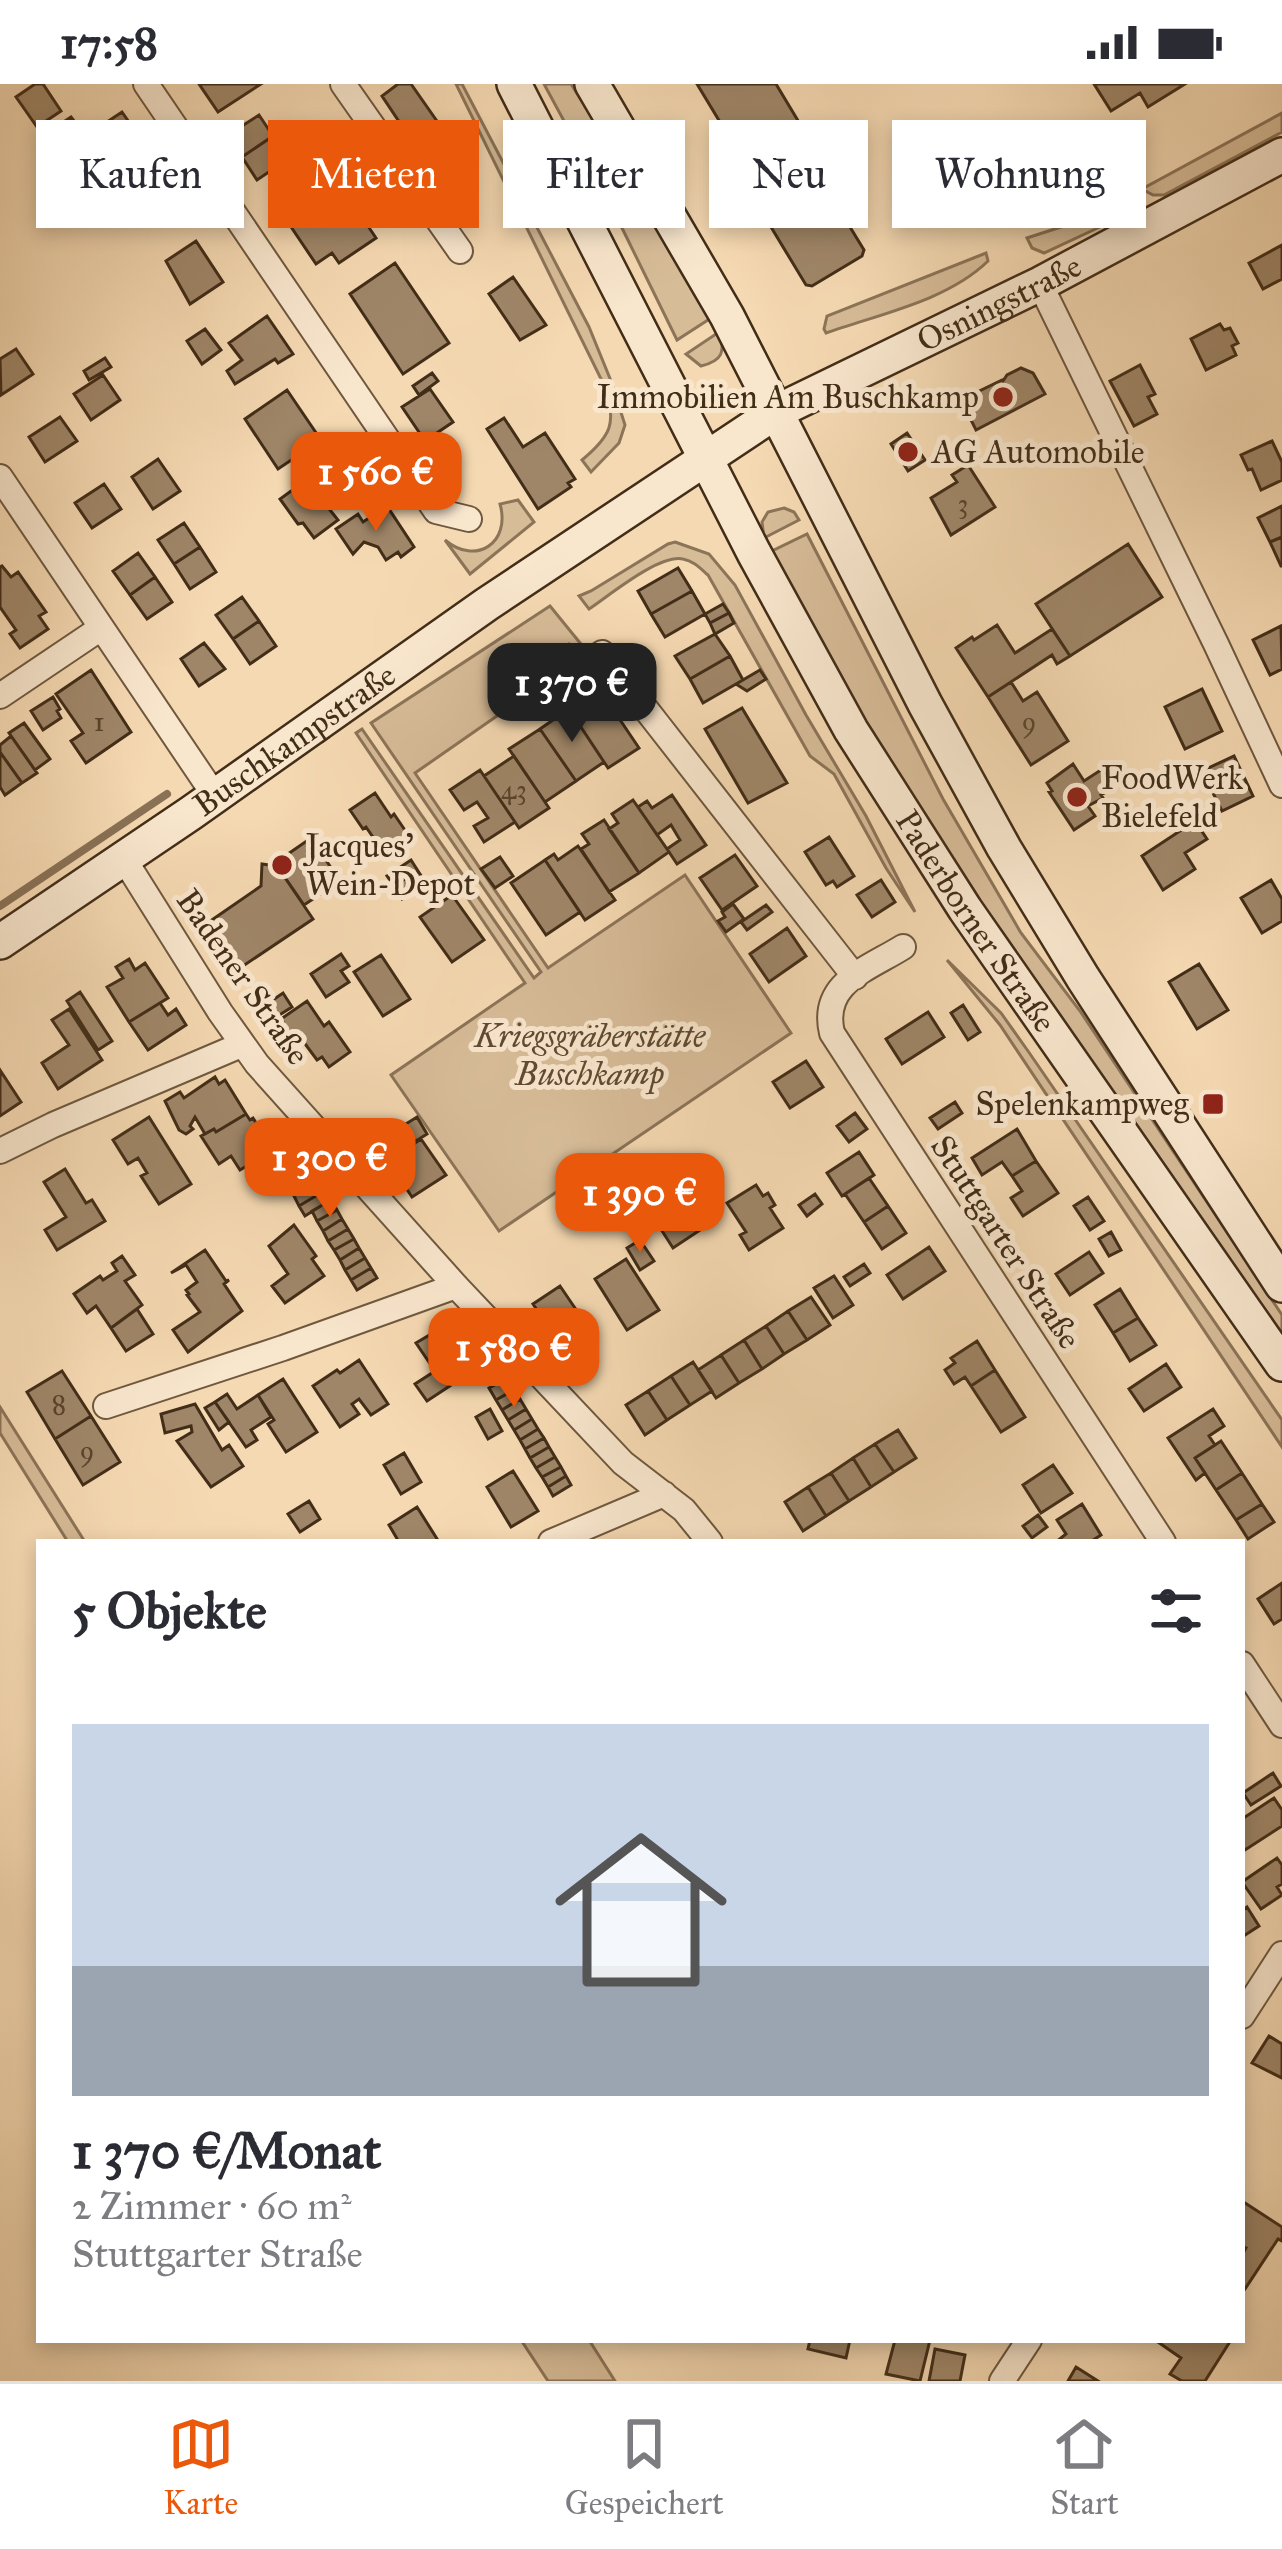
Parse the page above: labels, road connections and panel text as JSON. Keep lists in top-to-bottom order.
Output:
{
  "streets": {
    "main road": ["Osningstraße", "Buschkampstraße", "Paderborner Straße"],
    "street": ["Badener Straße", "Stuttgarter Straße"]
  },
  "crossings": [
    ["Osningstraße", "Buschkampstraße"],
    ["Osningstraße", "Paderborner Straße"],
    ["Buschkampstraße", "Paderborner Straße"],
    ["Buschkampstraße", "Badener Straße"]
  ],
  "parks": ["Kriegsgräberstätte Buschkamp"],
  "places": {
    "other": [
      "Immobilien Am Buschkamp",
      "AG Automobile",
      "FoodWerk Bielefeld",
      "Jacques' Wein-Depot"
    ],
    "transit": ["Spelenkampweg"]
  },
  "house_numbers": [
    "3",
    "1",
    "9",
    "43",
    "8",
    "9"
  ],
  "page": {
    "status": "17:58",
    "chip": [
      "Kaufen",
      "Mieten",
      "Filter",
      "Neu",
      "Wohnung"
    ],
    "price": [
      "1 560 €",
      "1 370 €",
      "1 300 €",
      "1 390 €",
      "1 580 €"
    ],
    "heading": "5 Objekte",
    "list": [
      {
        "name": "1 370 €/Monat",
        "note": "2 Zimmer · 60 m² · Stuttgarter Straße"
      }
    ],
    "tabs": ["Karte", "Gespeichert", "Start"]
  }
}
